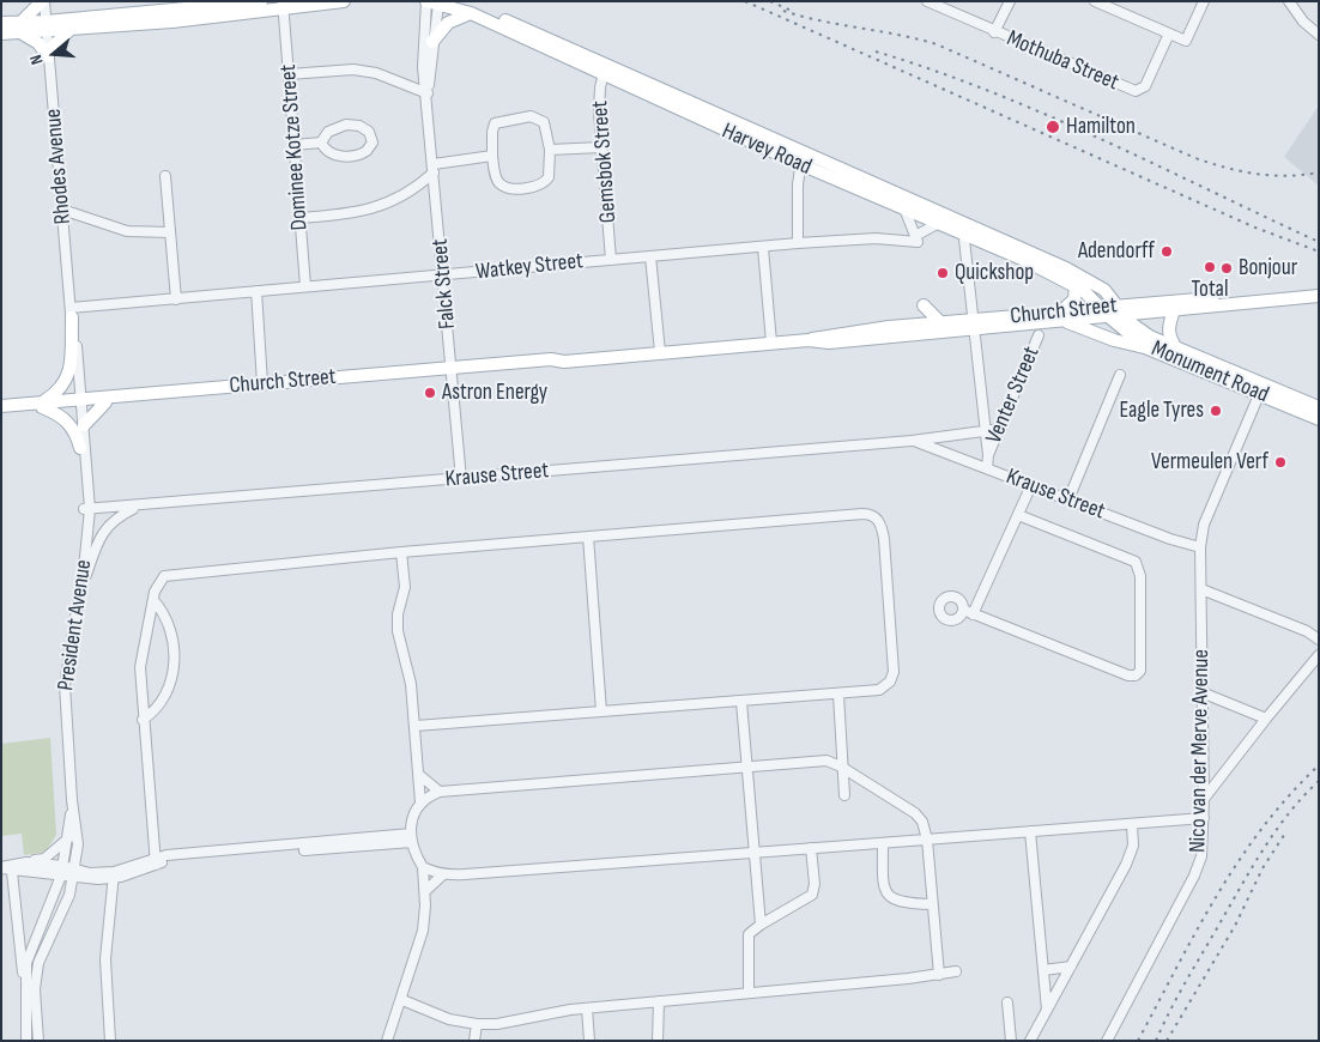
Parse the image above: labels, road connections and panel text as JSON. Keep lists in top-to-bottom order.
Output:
{
  "streets": {
    "main road": ["Harvey Road", "Church Street", "Monument Road"],
    "street": [
      "Mothuba Street",
      "Dominee Kotze Street",
      "Gemsbok Street",
      "Rhodes Avenue",
      "Watkey Street",
      "Falck Street",
      "Venter Street",
      "Krause Street",
      "President Avenue",
      "Nico van der Merve Avenue"
    ]
  },
  "crossings": [
    ["Dominee Kotze Street", "Watkey Street"],
    ["Harvey Road", "Gemsbok Street"],
    ["Harvey Road", "Falck Street"],
    ["Harvey Road", "Church Street"],
    ["Harvey Road", "Monument Road"],
    ["Gemsbok Street", "Watkey Street"],
    ["Rhodes Avenue", "Watkey Street"],
    ["Rhodes Avenue", "Church Street"],
    ["Rhodes Avenue", "President Avenue"],
    ["Watkey Street", "Falck Street"],
    ["Falck Street", "Church Street"],
    ["Falck Street", "Krause Street"],
    ["Church Street", "Monument Road"],
    ["Church Street", "President Avenue"],
    ["Monument Road", "Nico van der Merve Avenue"],
    ["Venter Street", "Krause Street"],
    ["Krause Street", "President Avenue"],
    ["Krause Street", "Nico van der Merve Avenue"]
  ],
  "places": [
    "Hamilton",
    "Adendorff",
    "Total",
    "Bonjour",
    "Quickshop",
    "Astron Energy",
    "Eagle Tyres",
    "Vermeulen Verf"
  ],
  "north": "left"
}
